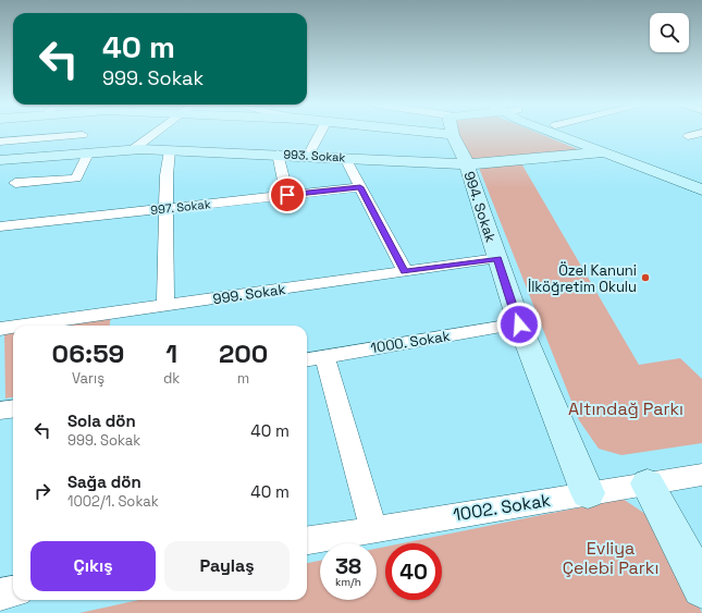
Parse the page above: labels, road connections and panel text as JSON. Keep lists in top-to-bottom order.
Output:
{
  "streets": {
    "street": [
      "993. Sokak",
      "997. Sokak",
      "994. Sokak",
      "999. Sokak",
      "1000. Sokak",
      "1002. Sokak"
    ]
  },
  "crossings": [
    ["993. Sokak", "994. Sokak"],
    ["994. Sokak", "999. Sokak"],
    ["994. Sokak", "1000. Sokak"],
    ["994. Sokak", "1002. Sokak"]
  ],
  "parks": ["Altındağ Parkı", "Evliya Çelebi Parkı"],
  "places": ["Özel Kanuni İlköğretim Okulu"],
  "page": {
    "turn": ["40 m", "999. Sokak"],
    "eta": [
      "06:59",
      "Varış",
      "1",
      "dk",
      "200",
      "m"
    ],
    "list": [
      {
        "name": "Sola dön",
        "note": "999. Sokak",
        "value": "40 m"
      },
      {
        "name": "Sağa dön",
        "note": "1002/1. Sokak",
        "value": "40 m"
      }
    ],
    "buttons": ["Çıkış", "Paylaş"],
    "speed": "38 km/h",
    "limit": "40"
  }
}
